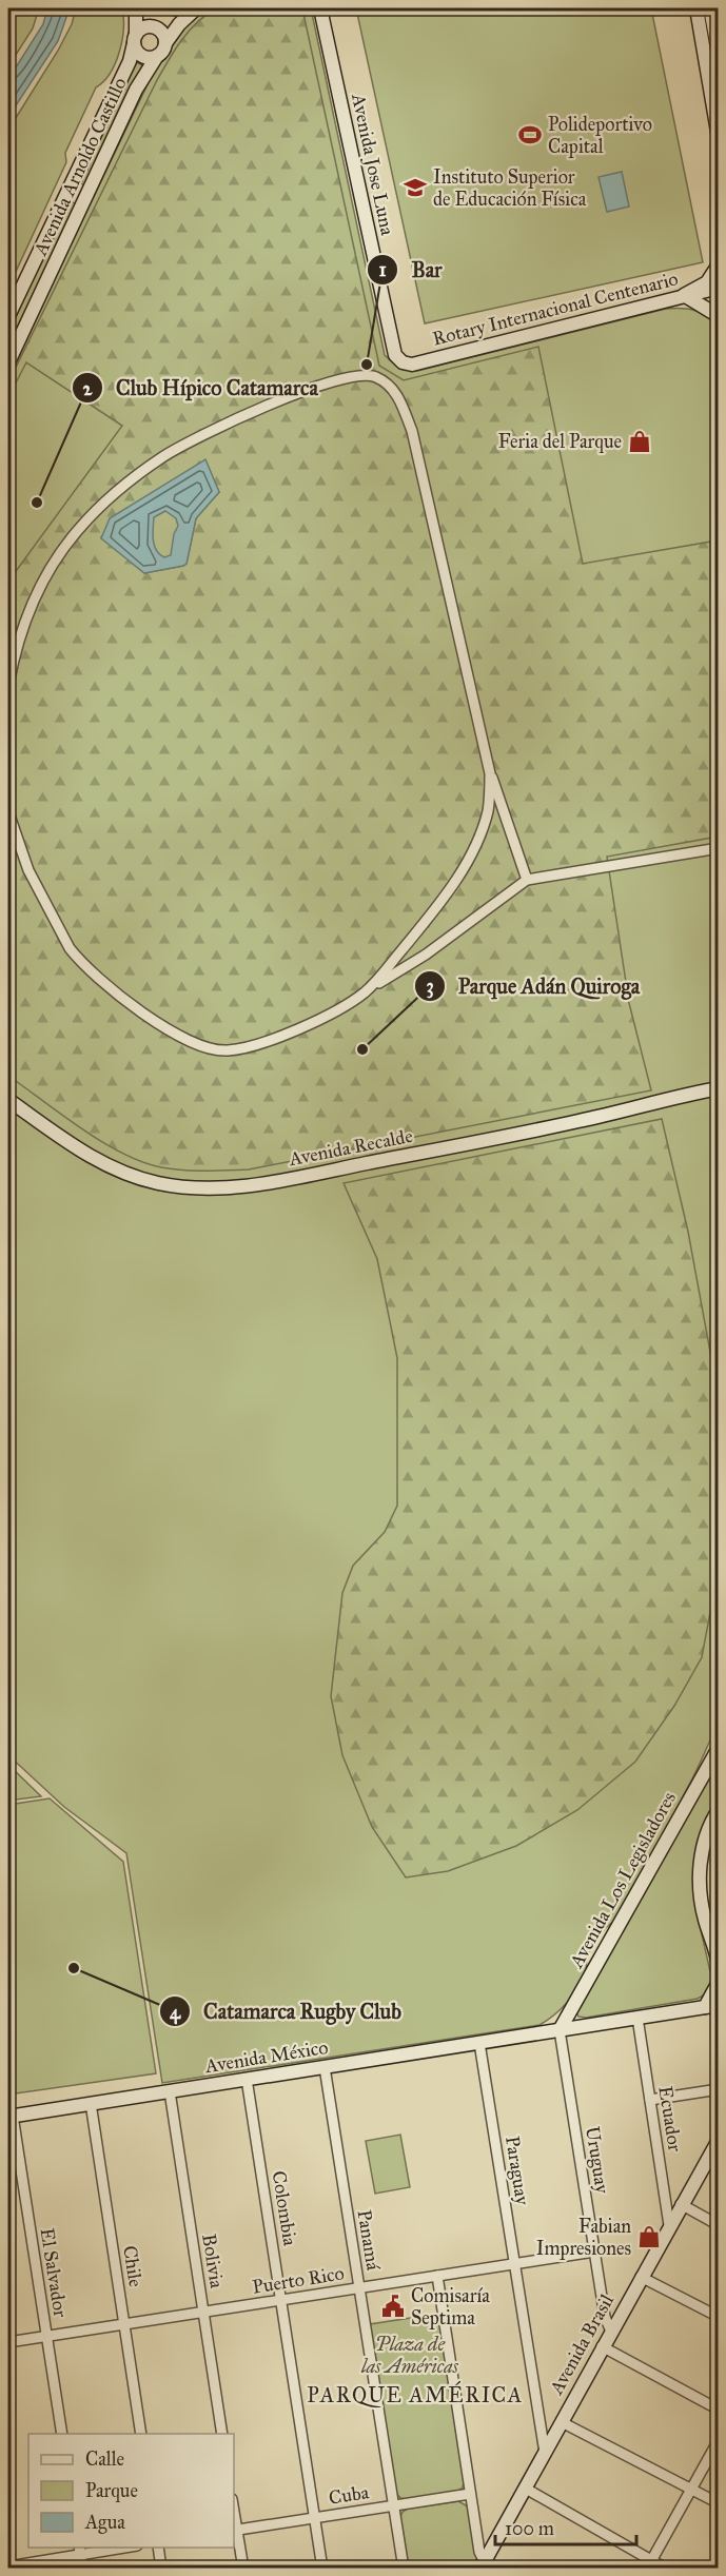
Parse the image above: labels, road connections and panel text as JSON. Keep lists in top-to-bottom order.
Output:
{
  "streets": {
    "main road": [
      "Avenida Jose Luna",
      "Avenida Arnoldo Castillo",
      "Rotary Internacional Centenario",
      "Avenida Recalde",
      "Avenida Los Legisladores",
      "Avenida México",
      "Avenida Brasil"
    ],
    "street": [
      "Ecuador",
      "Uruguay",
      "Paraguay",
      "Colombia",
      "Panamá",
      "Bolivia",
      "Chile",
      "El Salvador",
      "Puerto Rico",
      "Cuba"
    ]
  },
  "crossings": [
    ["Avenida Jose Luna", "Rotary Internacional Centenario"],
    ["Avenida Los Legisladores", "Avenida México"],
    ["Avenida Los Legisladores", "Uruguay"],
    ["Avenida México", "Ecuador"],
    ["Avenida México", "Uruguay"],
    ["Avenida México", "Paraguay"],
    ["Avenida México", "Colombia"],
    ["Avenida México", "Panamá"],
    ["Avenida México", "Bolivia"],
    ["Avenida México", "Chile"],
    ["Avenida México", "El Salvador"],
    ["Ecuador", "Avenida Brasil"],
    ["Uruguay", "Puerto Rico"],
    ["Uruguay", "Avenida Brasil"],
    ["Paraguay", "Puerto Rico"],
    ["Paraguay", "Avenida Brasil"],
    ["Colombia", "Puerto Rico"],
    ["Colombia", "Cuba"],
    ["Panamá", "Puerto Rico"],
    ["Panamá", "Cuba"],
    ["Bolivia", "Puerto Rico"],
    ["Chile", "Puerto Rico"],
    ["El Salvador", "Puerto Rico"]
  ],
  "districts": ["PARQUE AMÉRICA"],
  "parks": ["Plaza de las Américas"],
  "places": {
    "sports": ["Polideportivo Capital"],
    "school or university": ["Instituto Superior de Educación Física"],
    "other": [
      "Bar",
      "Club Hípico Catamarca",
      "Parque Adán Quiroga",
      "Catamarca Rugby Club"
    ],
    "shop": ["Feria del Parque", "Fabian Impresiones"],
    "public building": ["Comisaría Septima"]
  },
  "legend": ["Calle", "Parque", "Agua"],
  "scale_bar": "100 m"
}
